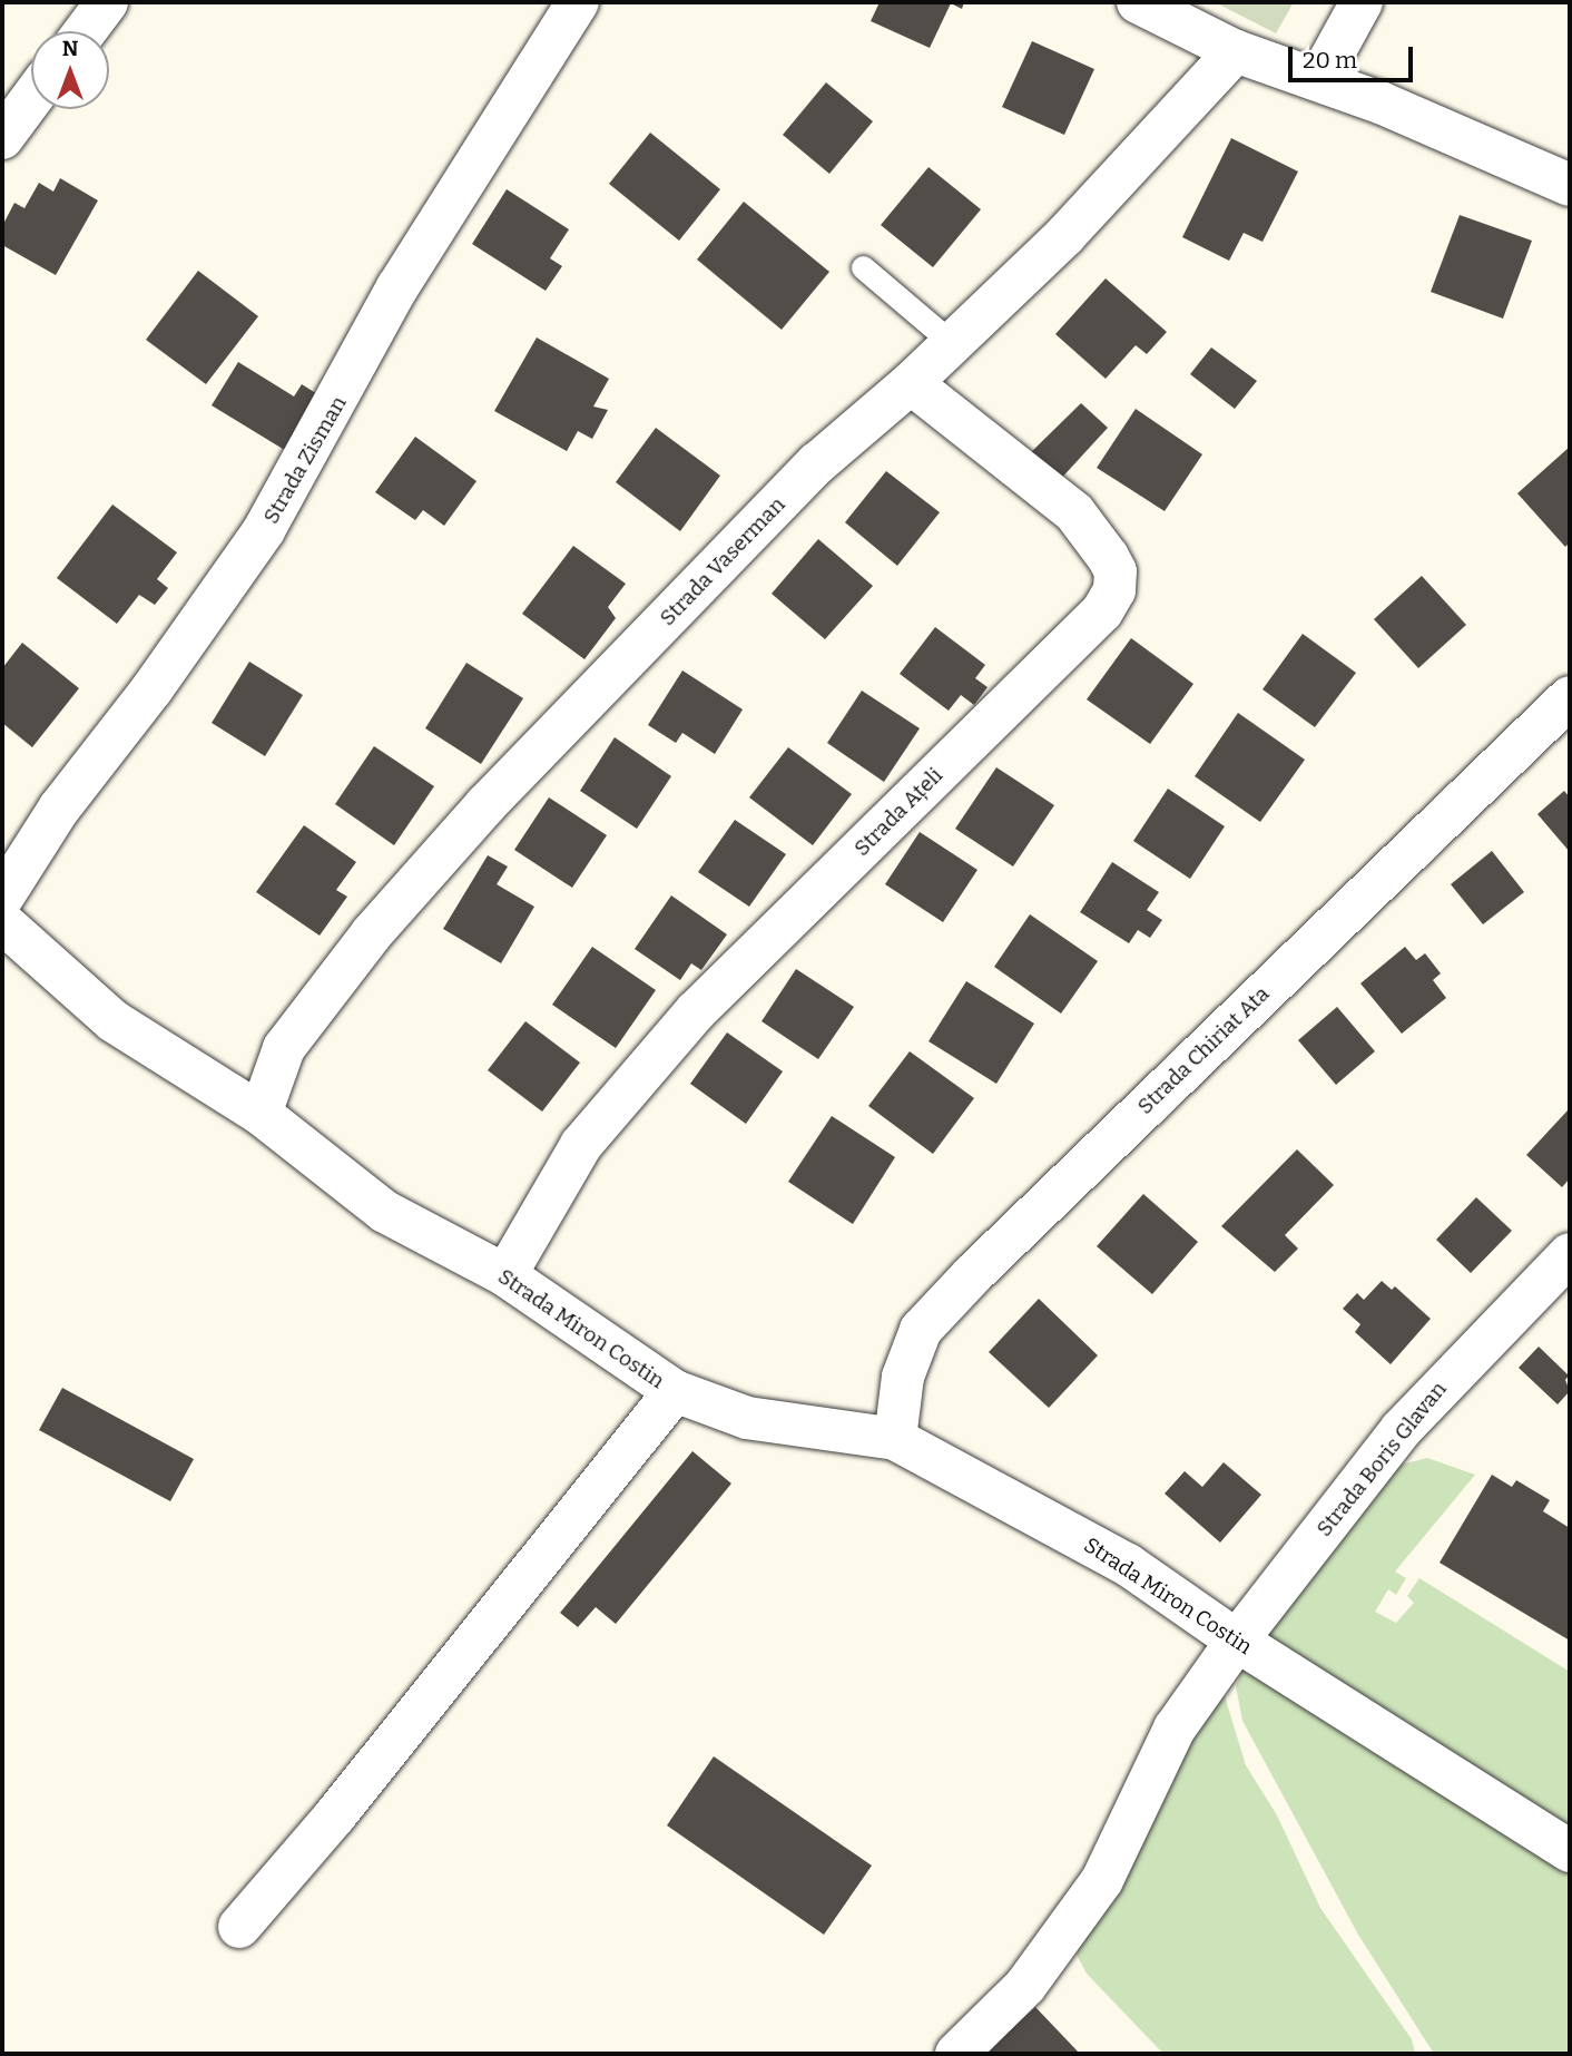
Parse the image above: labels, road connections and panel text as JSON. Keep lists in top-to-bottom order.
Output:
{
  "streets": {
    "street": [
      "Strada Zisman",
      "Strada Vaserman",
      "Strada Ațeli",
      "Strada Chiriat Ata",
      "Strada Miron Costin",
      "Strada Boris Glavan"
    ]
  },
  "crossings": [
    ["Strada Vaserman", "Strada Ațeli"],
    ["Strada Vaserman", "Strada Miron Costin"],
    ["Strada Ațeli", "Strada Miron Costin"],
    ["Strada Chiriat Ata", "Strada Miron Costin"],
    ["Strada Miron Costin", "Strada Boris Glavan"]
  ],
  "scale_bar": "20 m",
  "north": "top"
}
